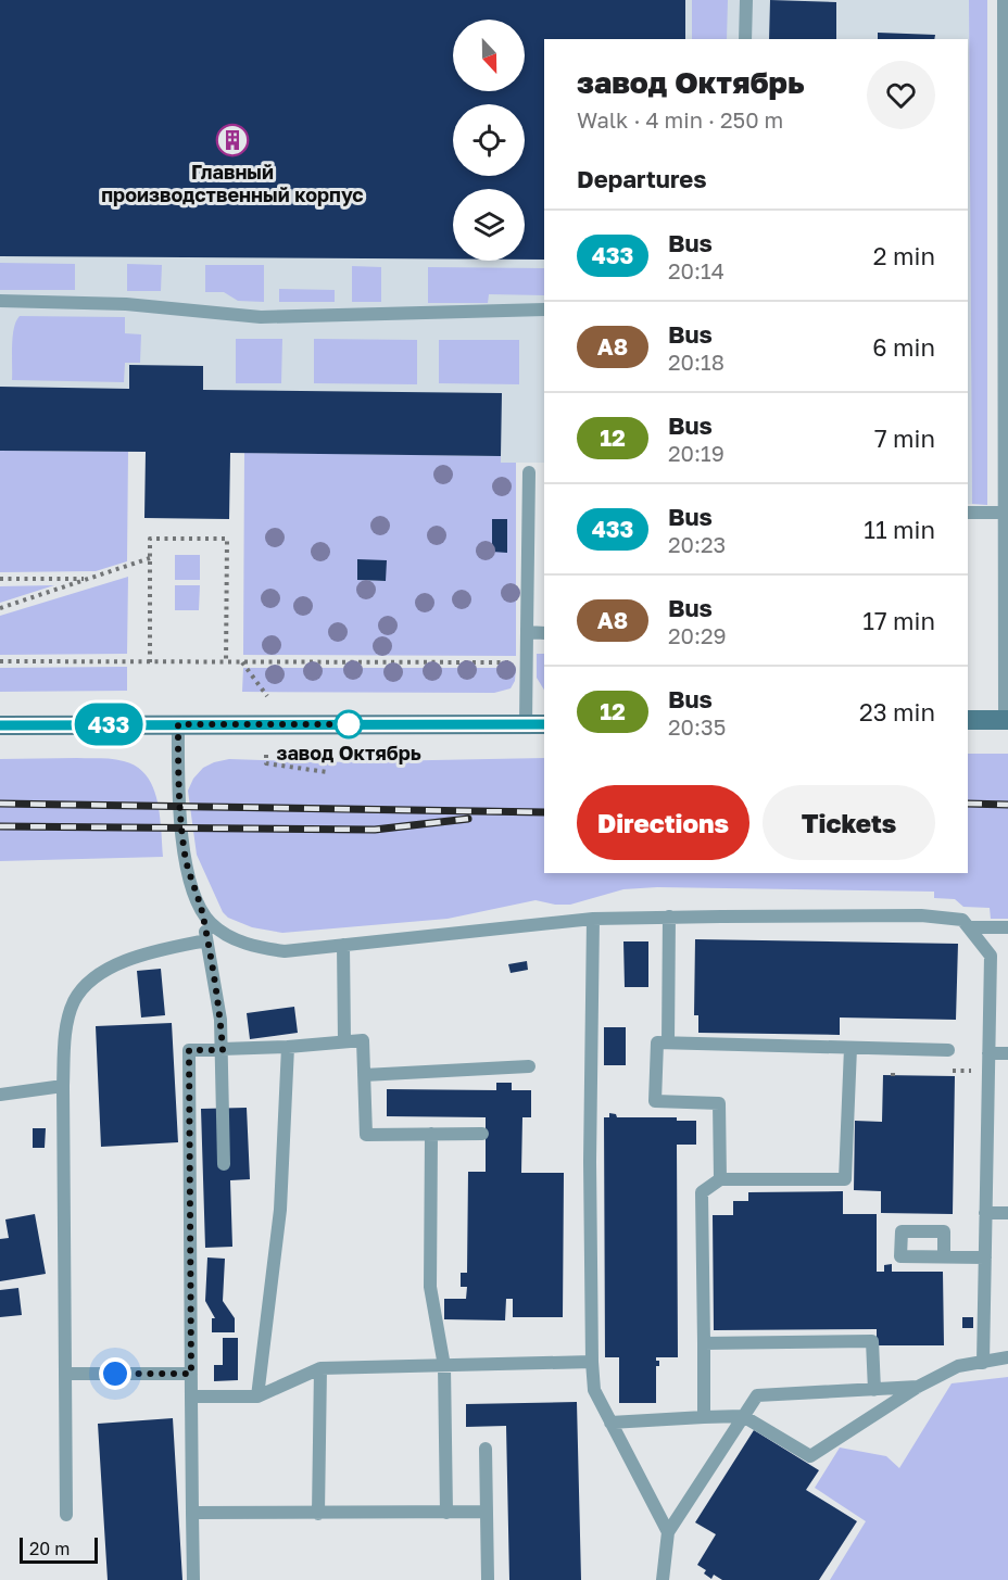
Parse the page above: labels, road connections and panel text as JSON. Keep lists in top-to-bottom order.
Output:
{
  "places": {
    "building": ["Главный производственный корпус"],
    "other": ["завод Октябрь"]
  },
  "lines": ["bus line 433"],
  "scale_bar": "20 m",
  "north": "bottom",
  "page": {
    "on_map": "433",
    "heading": [
      ["завод Октябрь", "Walk · 4 min · 250 m"],
      "Departures"
    ],
    "list": [
      {
        "mark": "433",
        "name": "Bus",
        "note": "20:14",
        "value": "2 min"
      },
      {
        "mark": "А8",
        "name": "Bus",
        "note": "20:18",
        "value": "6 min"
      },
      {
        "mark": "12",
        "name": "Bus",
        "note": "20:19",
        "value": "7 min"
      },
      {
        "mark": "433",
        "name": "Bus",
        "note": "20:23",
        "value": "11 min"
      },
      {
        "mark": "А8",
        "name": "Bus",
        "note": "20:29",
        "value": "17 min"
      },
      {
        "mark": "12",
        "name": "Bus",
        "note": "20:35",
        "value": "23 min"
      }
    ],
    "buttons": ["Directions", "Tickets"],
    "scale": "20 m"
  }
}
